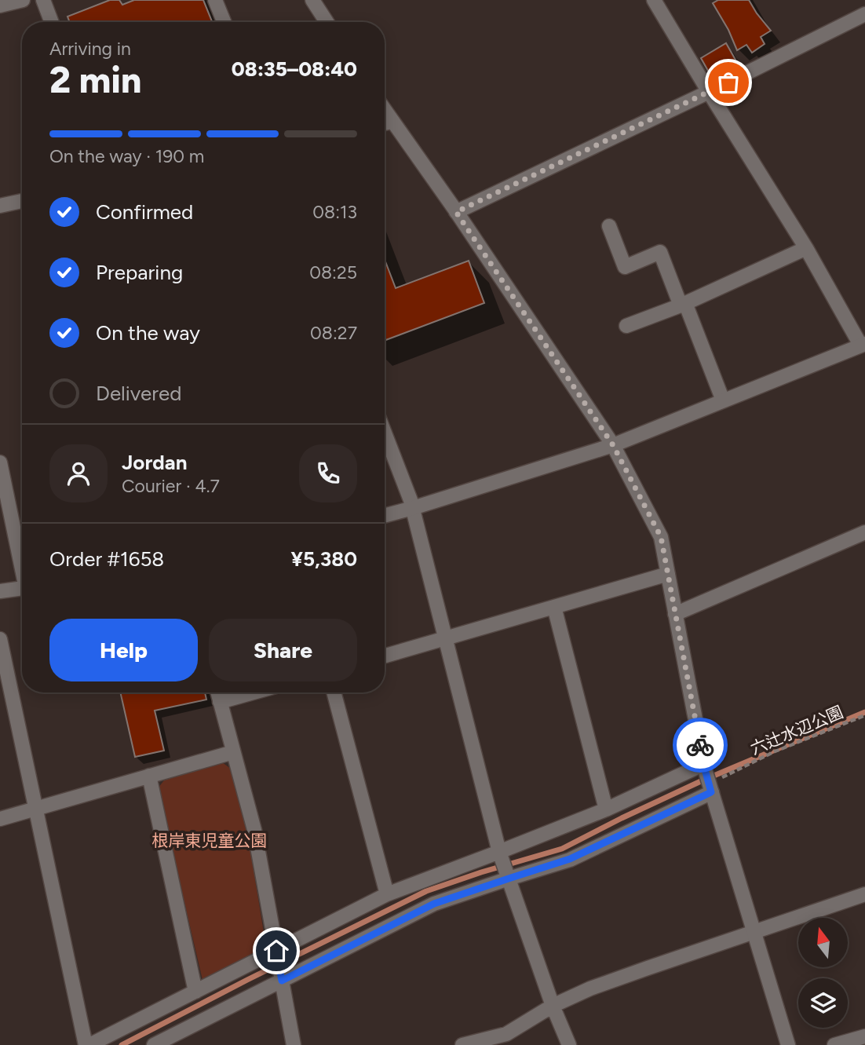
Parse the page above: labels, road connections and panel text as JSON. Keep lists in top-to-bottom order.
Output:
{
  "streets": {
    "path": ["六辻水辺公園"]
  },
  "parks": ["根岸東児童公園"],
  "north": "top",
  "page": {
    "heading": ["2 min", "Arriving in", "08:35–08:40"],
    "panel": [
      "Jordan",
      "Courier · 4.7",
      "Order #1658",
      "¥5,380"
    ],
    "bar": "On the way · 190 m",
    "list": [
      ["Confirmed", "08:13"],
      ["Preparing", "08:25"],
      ["On the way", "08:27"],
      "Delivered"
    ],
    "buttons": ["Help", "Share"]
  }
}
